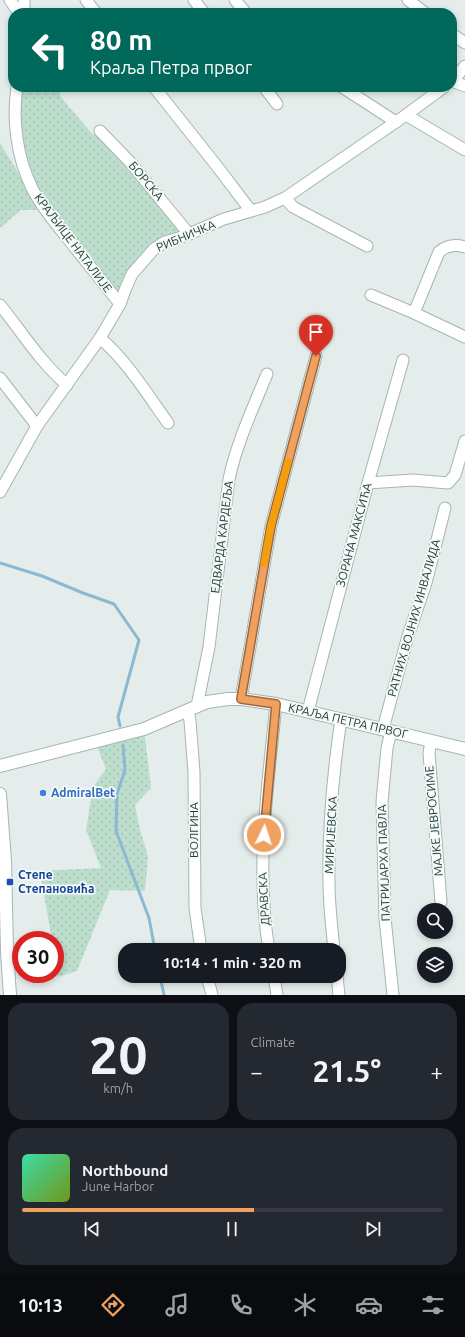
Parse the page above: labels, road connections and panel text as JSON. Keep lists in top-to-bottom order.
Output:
{
  "streets": {
    "street": [
      "БОРСКА",
      "РИБНИЧКА",
      "КРАЉИЦЕ НАТАЛИЈЕ",
      "ЗОРАНА МАКСИЋА",
      "ЕДВАРДА КАРДЕЉА",
      "РАТНИХ ВОЈНИХ ИНВАЛИДА",
      "КРАЉА ПЕТРА ПРВОГ",
      "МАЈКЕ ЈЕВРОСИМЕ",
      "ВОЛГИНА",
      "МИРИЈЕВСКА",
      "ПАТРИЈАРХА ПАВЛА",
      "ДРАВСКА"
    ]
  },
  "crossings": [
    ["БОРСКА", "РИБНИЧКА"],
    ["РИБНИЧКА", "КРАЉИЦЕ НАТАЛИЈЕ"],
    ["ЗОРАНА МАКСИЋА", "КРАЉА ПЕТРА ПРВОГ"],
    ["ЕДВАРДА КАРДЕЉА", "КРАЉА ПЕТРА ПРВОГ"],
    ["ЕДВАРДА КАРДЕЉА", "ВОЛГИНА"],
    ["РАТНИХ ВОЈНИХ ИНВАЛИДА", "КРАЉА ПЕТРА ПРВОГ"],
    ["РАТНИХ ВОЈНИХ ИНВАЛИДА", "ПАТРИЈАРХА ПАВЛА"],
    ["КРАЉА ПЕТРА ПРВОГ", "МАЈКЕ ЈЕВРОСИМЕ"],
    ["КРАЉА ПЕТРА ПРВОГ", "ВОЛГИНА"],
    ["КРАЉА ПЕТРА ПРВОГ", "МИРИЈЕВСКА"],
    ["КРАЉА ПЕТРА ПРВОГ", "ПАТРИЈАРХА ПАВЛА"],
    ["КРАЉА ПЕТРА ПРВОГ", "ДРАВСКА"]
  ],
  "places": {
    "other": ["AdmiralBet"],
    "transit": ["Степе Степановића"]
  },
  "page": {
    "turn": ["80 m", "Краља Петра првог"],
    "limit": "30",
    "trip": "10:14 · 1 min · 320 m",
    "tile": [
      ["20", "km/h"],
      "Climate"
    ],
    "heat": ["−", "21.5°", "+"],
    "song": ["Northbound", "June Harbor"],
    "tabs": "10:13"
  }
}
